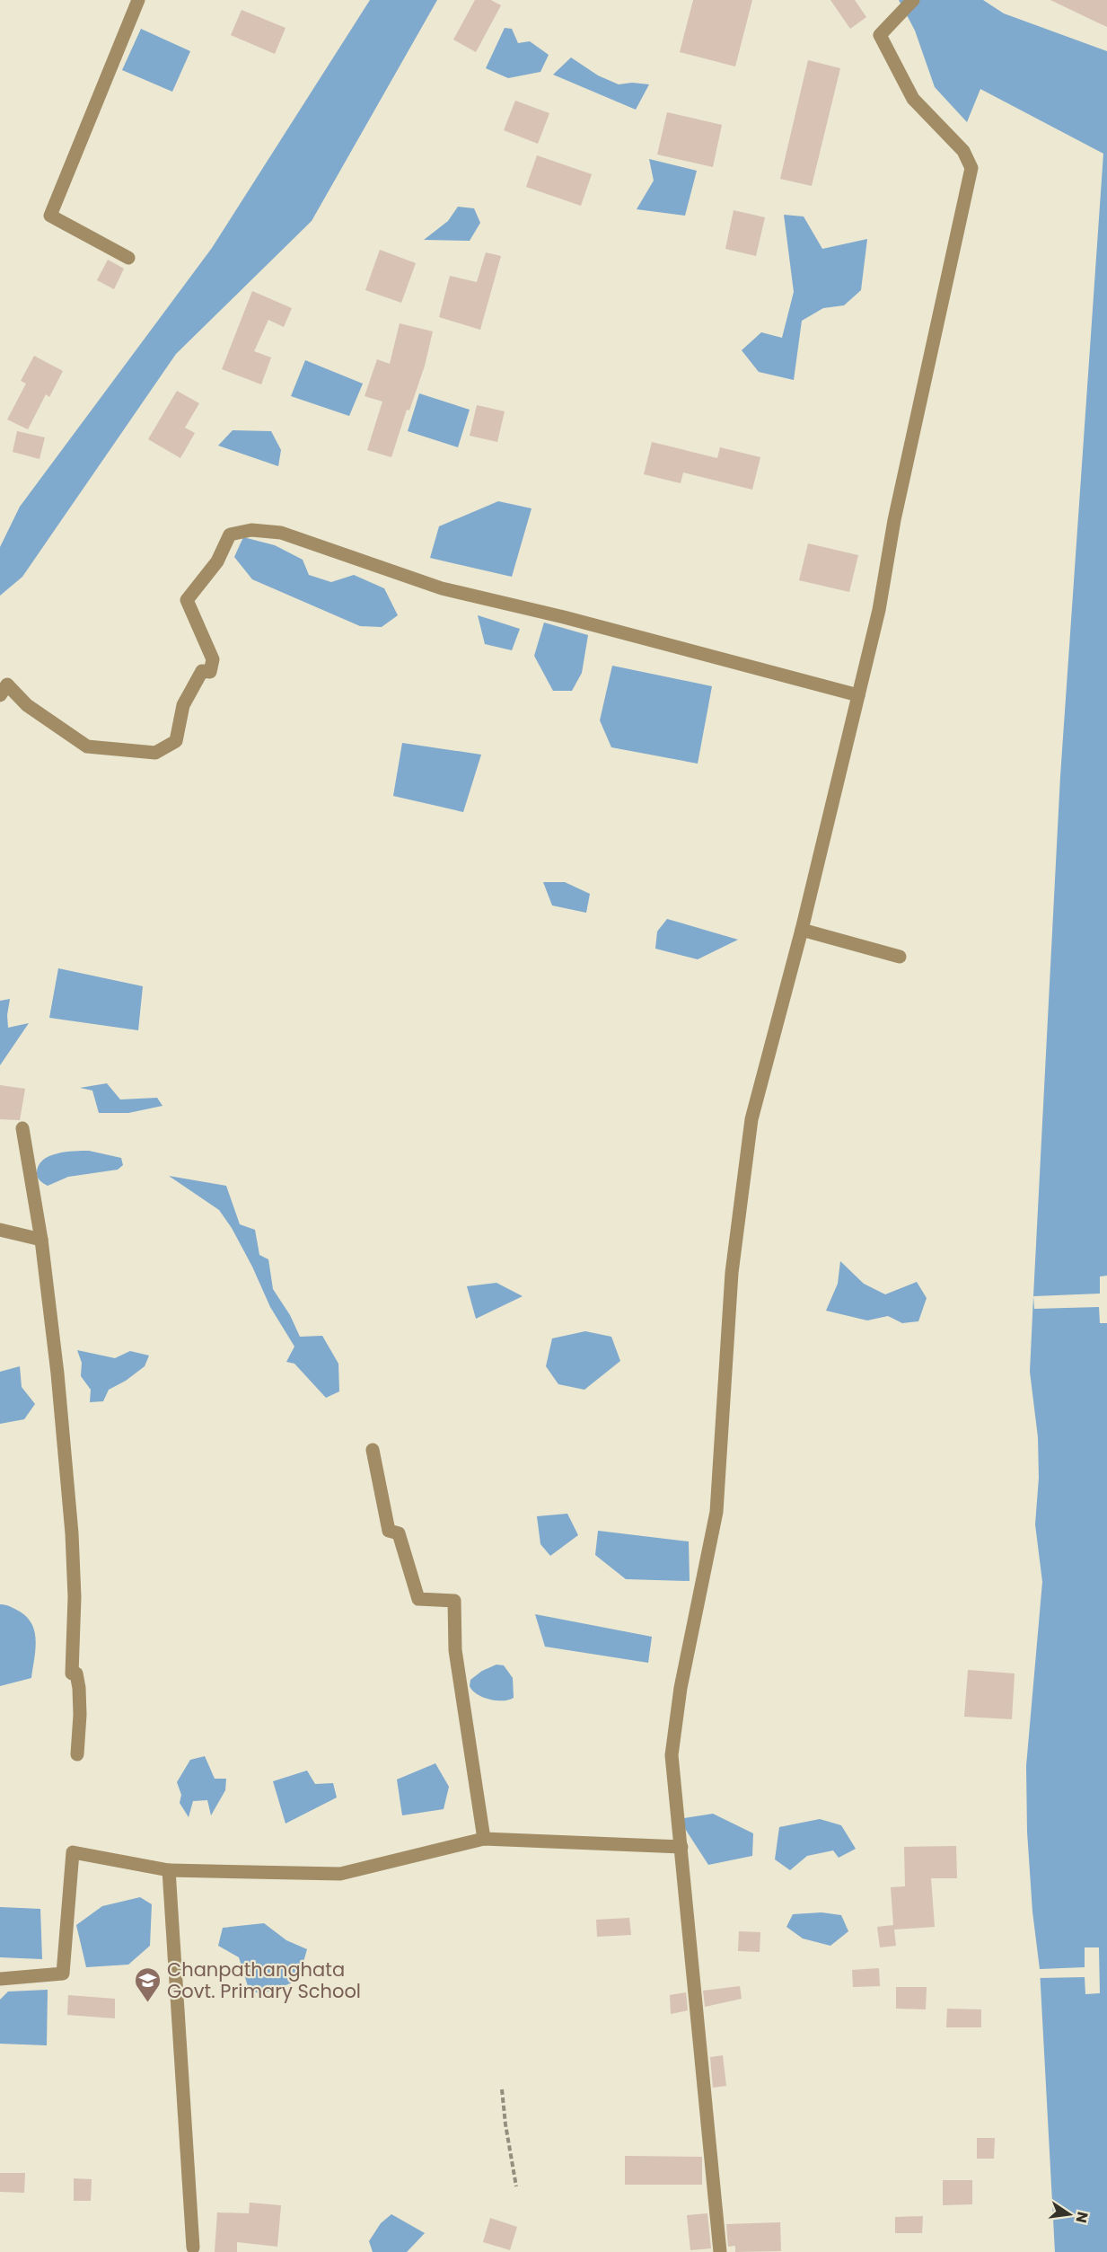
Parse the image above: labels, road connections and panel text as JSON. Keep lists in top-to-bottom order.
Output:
{
  "places": {
    "school or university": ["Chanpathanghata Govt. Primary School"]
  },
  "north": "right"
}
